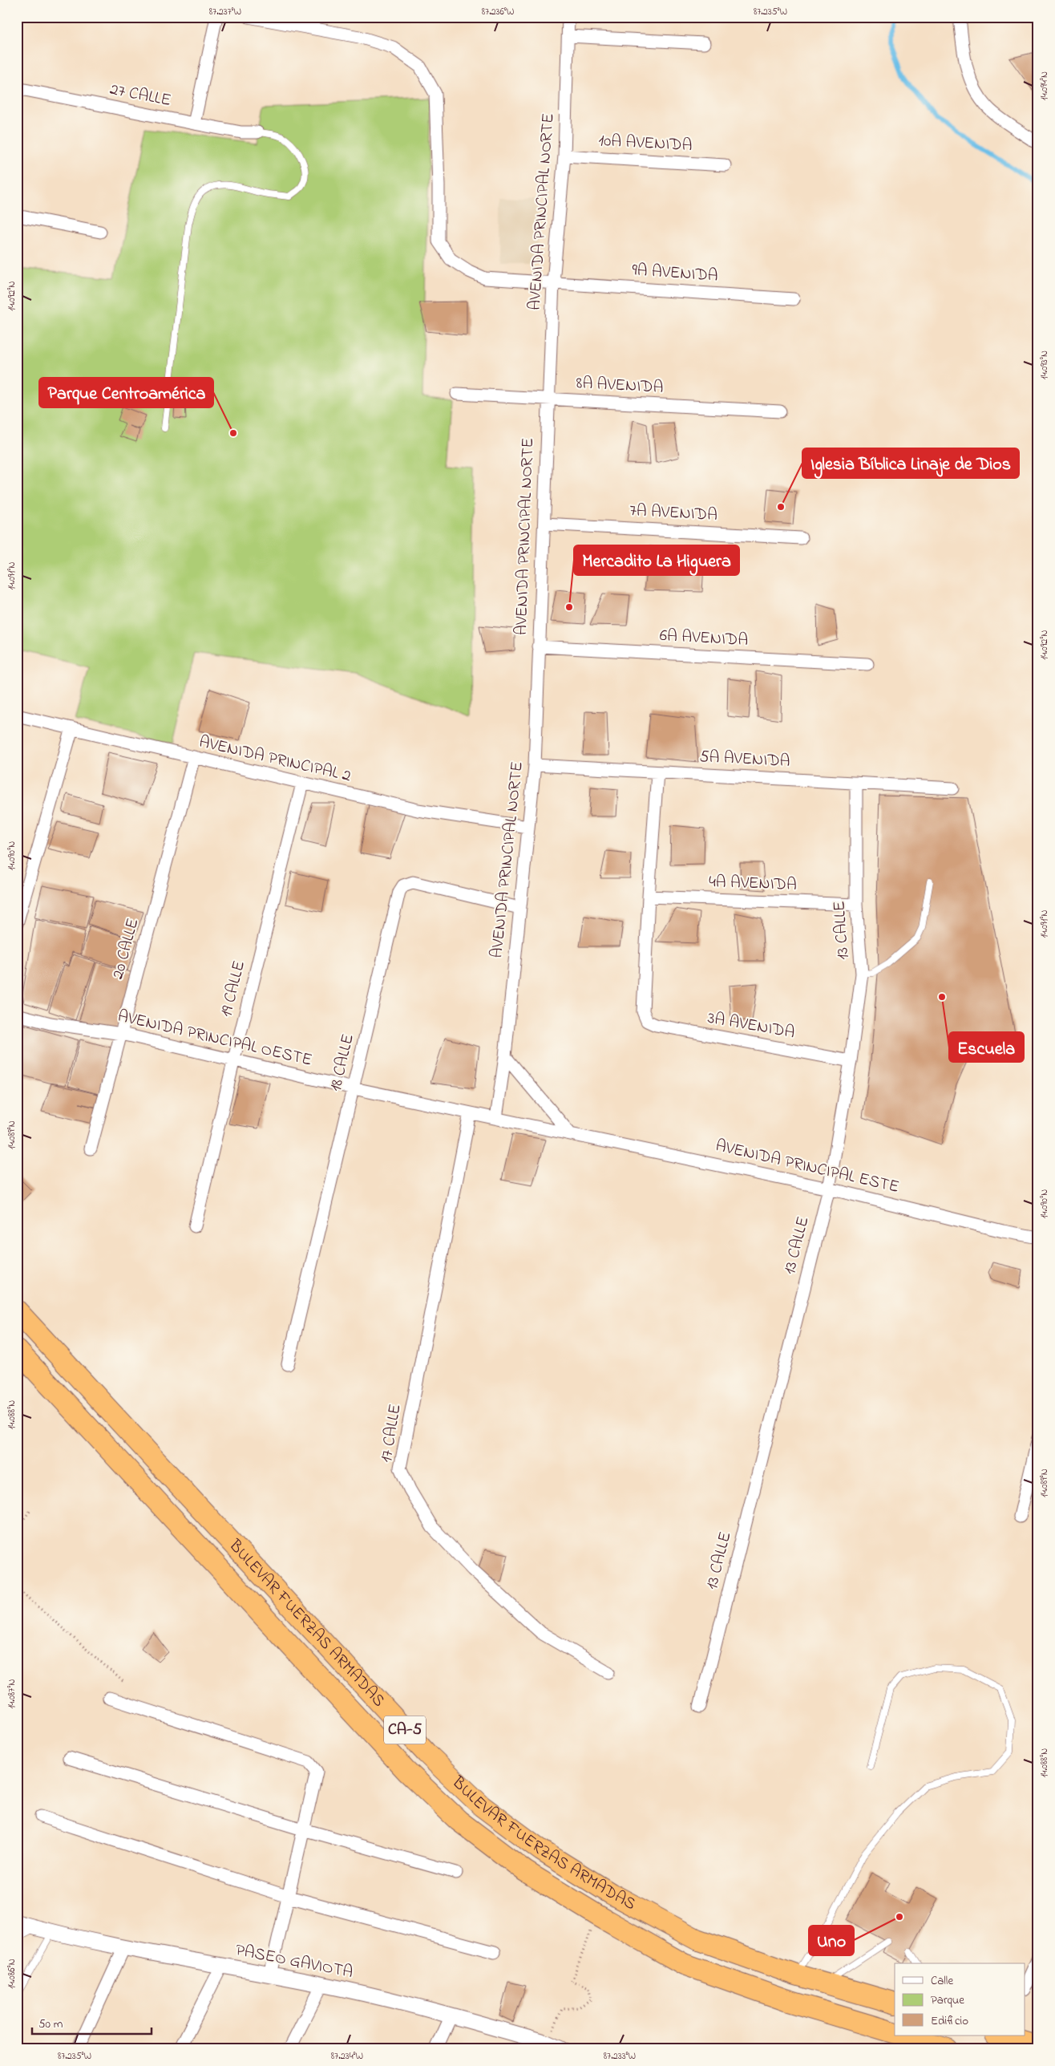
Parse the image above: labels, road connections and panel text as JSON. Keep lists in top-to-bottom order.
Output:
{
  "streets": {
    "highway": ["BULEVAR FUERZAS ARMADAS", "CA-5"],
    "street": [
      "27 CALLE",
      "10A AVENIDA",
      "AVENIDA PRINCIPAL NORTE",
      "9A AVENIDA",
      "8A AVENIDA",
      "7A AVENIDA",
      "6A AVENIDA",
      "AVENIDA PRINCIPAL 2",
      "5A AVENIDA",
      "4A AVENIDA",
      "13 CALLE",
      "20 CALLE",
      "19 CALLE",
      "3A AVENIDA",
      "AVENIDA PRINCIPAL OESTE",
      "18 CALLE",
      "AVENIDA PRINCIPAL ESTE",
      "17 CALLE",
      "PASEO GAVIOTA"
    ]
  },
  "crossings": [
    ["10A AVENIDA", "AVENIDA PRINCIPAL NORTE"],
    ["AVENIDA PRINCIPAL NORTE", "9A AVENIDA"],
    ["AVENIDA PRINCIPAL NORTE", "8A AVENIDA"],
    ["AVENIDA PRINCIPAL NORTE", "7A AVENIDA"],
    ["AVENIDA PRINCIPAL NORTE", "6A AVENIDA"],
    ["AVENIDA PRINCIPAL NORTE", "AVENIDA PRINCIPAL 2"],
    ["AVENIDA PRINCIPAL NORTE", "5A AVENIDA"],
    ["AVENIDA PRINCIPAL NORTE", "AVENIDA PRINCIPAL OESTE"],
    ["AVENIDA PRINCIPAL NORTE", "18 CALLE"],
    ["AVENIDA PRINCIPAL 2", "20 CALLE"],
    ["AVENIDA PRINCIPAL 2", "19 CALLE"],
    ["5A AVENIDA", "13 CALLE"],
    ["4A AVENIDA", "13 CALLE"],
    ["4A AVENIDA", "3A AVENIDA"],
    ["13 CALLE", "3A AVENIDA"],
    ["13 CALLE", "AVENIDA PRINCIPAL ESTE"],
    ["20 CALLE", "AVENIDA PRINCIPAL OESTE"],
    ["19 CALLE", "AVENIDA PRINCIPAL OESTE"],
    ["AVENIDA PRINCIPAL OESTE", "18 CALLE"],
    ["AVENIDA PRINCIPAL OESTE", "AVENIDA PRINCIPAL ESTE"],
    ["AVENIDA PRINCIPAL OESTE", "17 CALLE"]
  ],
  "places": [
    "Parque Centroamérica",
    "Iglesia Bíblica Linaje de Dios",
    "Mercadito La Higuera",
    "Escuela",
    "Uno"
  ],
  "legend": ["Calle", "Parque", "Edificio"],
  "scale_bar": "50 m",
  "coordinates": [
    "87.237°W",
    "87.236°W",
    "87.235°W",
    "14.094°N",
    "14.092°N",
    "14.093°N",
    "14.091°N",
    "14.090°N",
    "14.089°N",
    "14.088°N",
    "14.087°N",
    "14.086°N",
    "87.234°W",
    "87.233°W"
  ]
}
